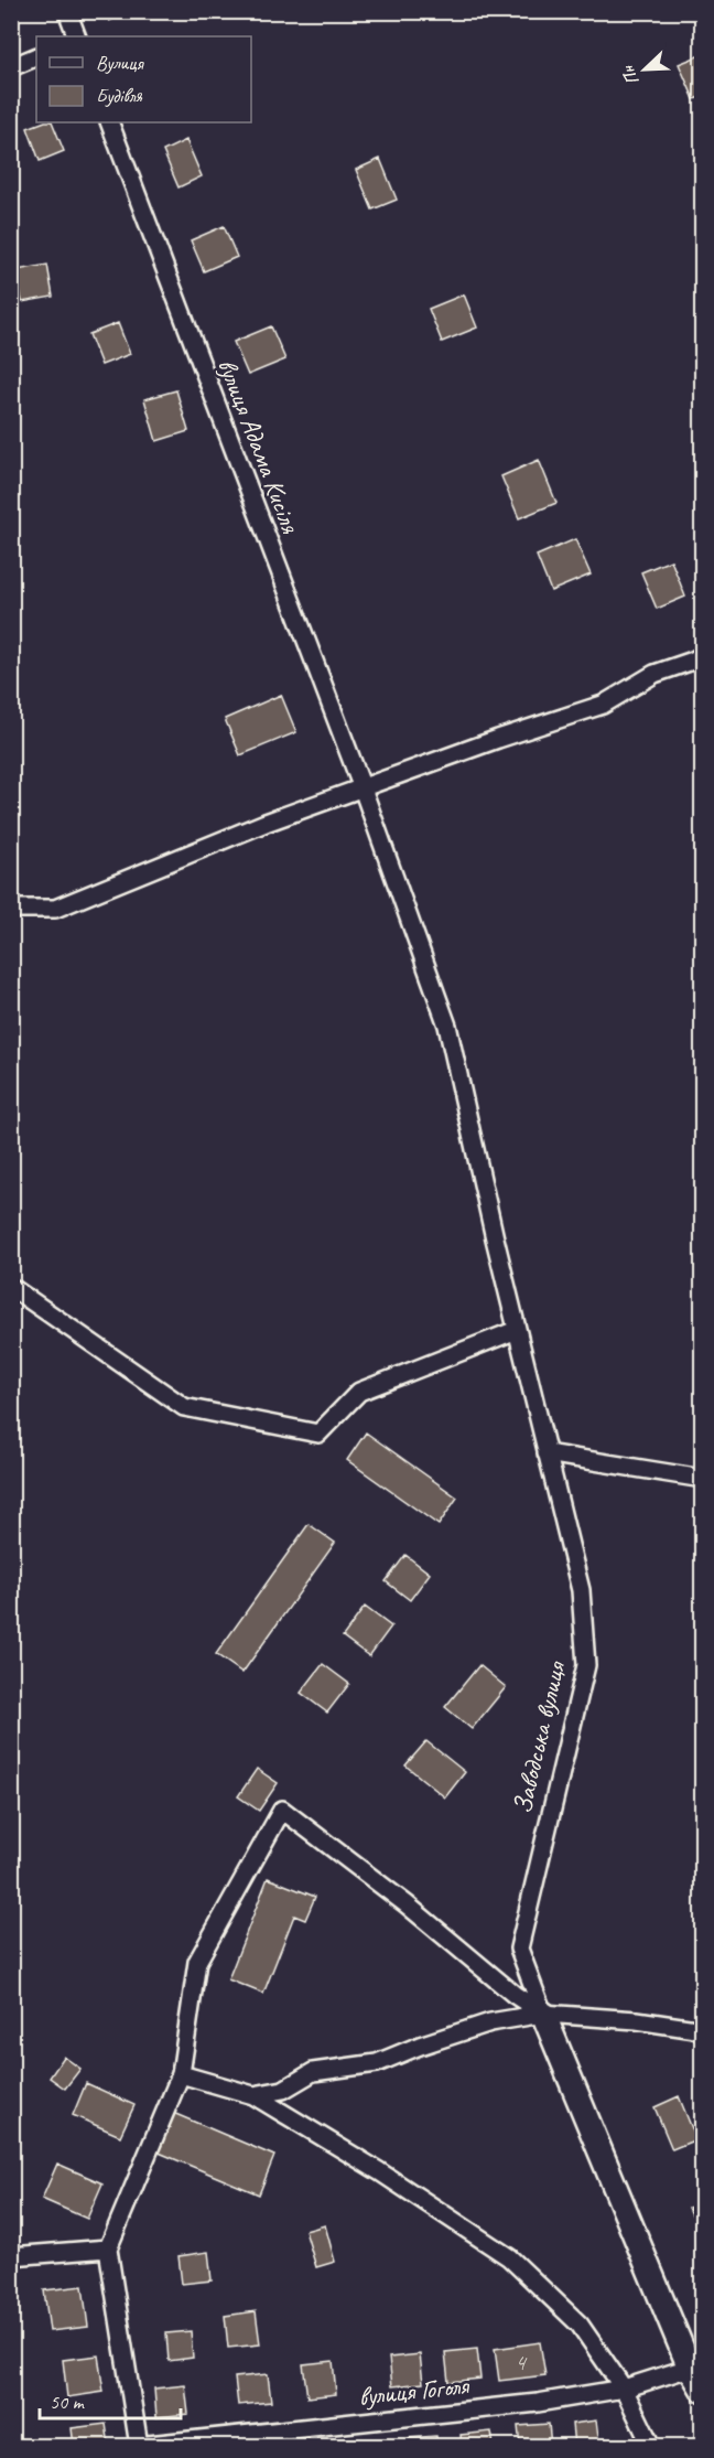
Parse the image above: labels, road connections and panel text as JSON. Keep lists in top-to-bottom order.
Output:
{
  "streets": {
    "street": ["вулиця Адама Кисіля", "Заводська вулиця", "вулиця Гоголя"]
  },
  "crossings": [
    ["вулиця Адама Кисіля", "Заводська вулиця"],
    ["Заводська вулиця", "вулиця Гоголя"]
  ],
  "house_numbers": ["4"],
  "legend": ["Вулиця", "Будівля"],
  "scale_bar": "50 m",
  "north": "bottom left"
}
